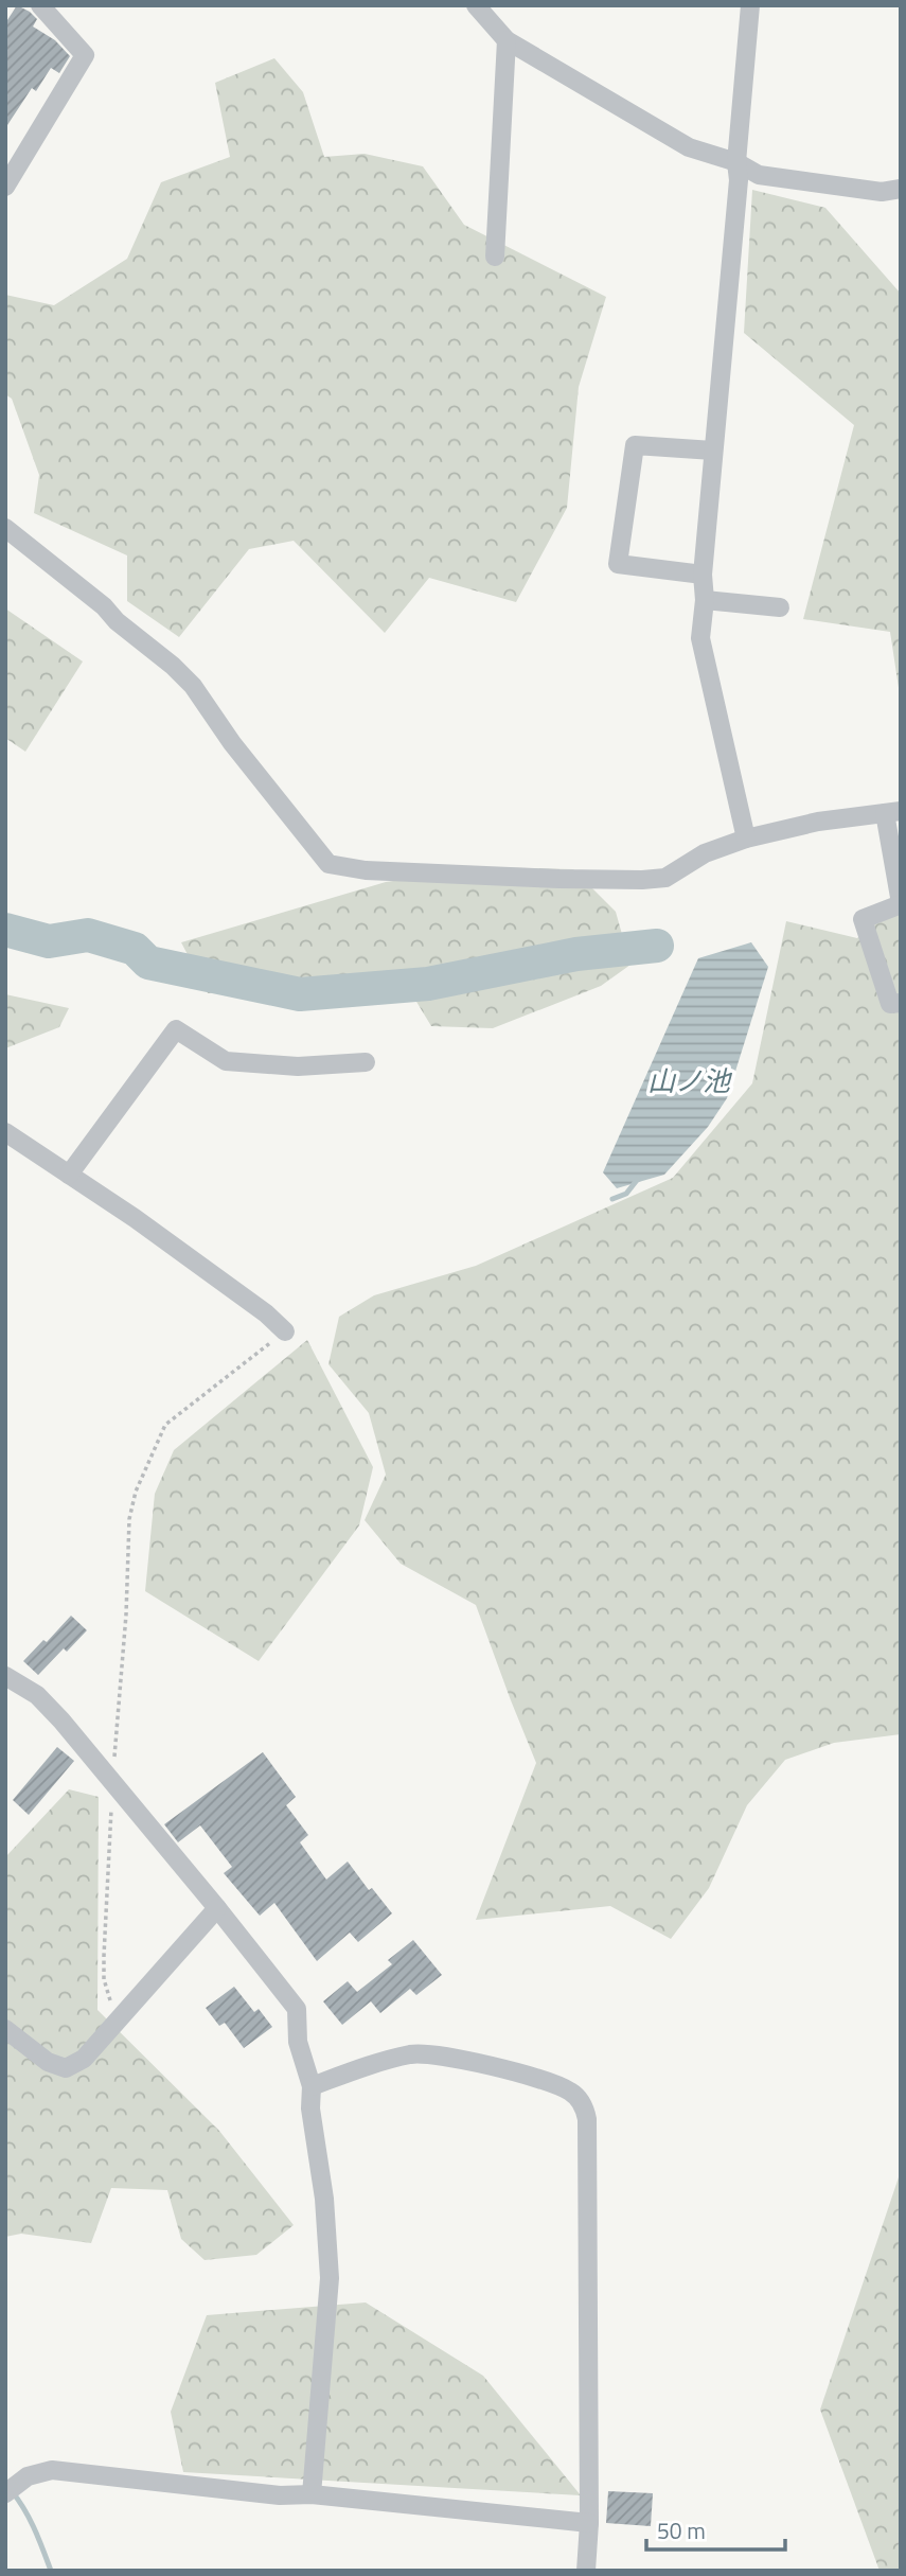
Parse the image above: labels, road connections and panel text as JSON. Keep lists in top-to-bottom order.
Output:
{
  "water": ["山ノ池"],
  "scale_bar": "50 m"
}
